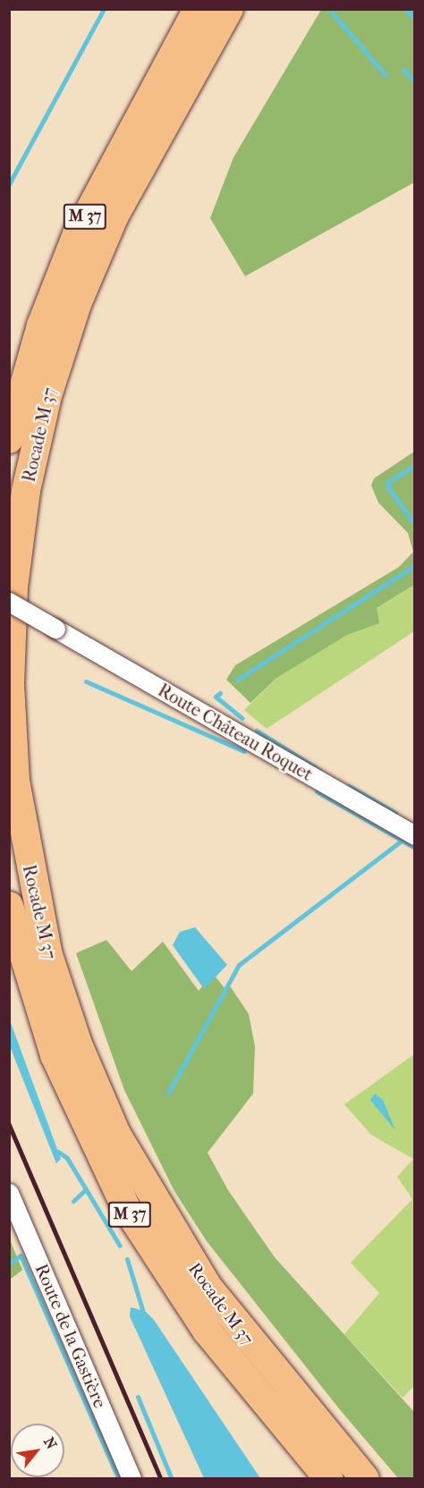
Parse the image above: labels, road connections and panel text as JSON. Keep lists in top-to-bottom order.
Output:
{
  "streets": {
    "highway": ["M 37", "Rocade M 37"],
    "street": ["Route Château Roquet", "Route de la Gastière"]
  },
  "north": "top right"
}
